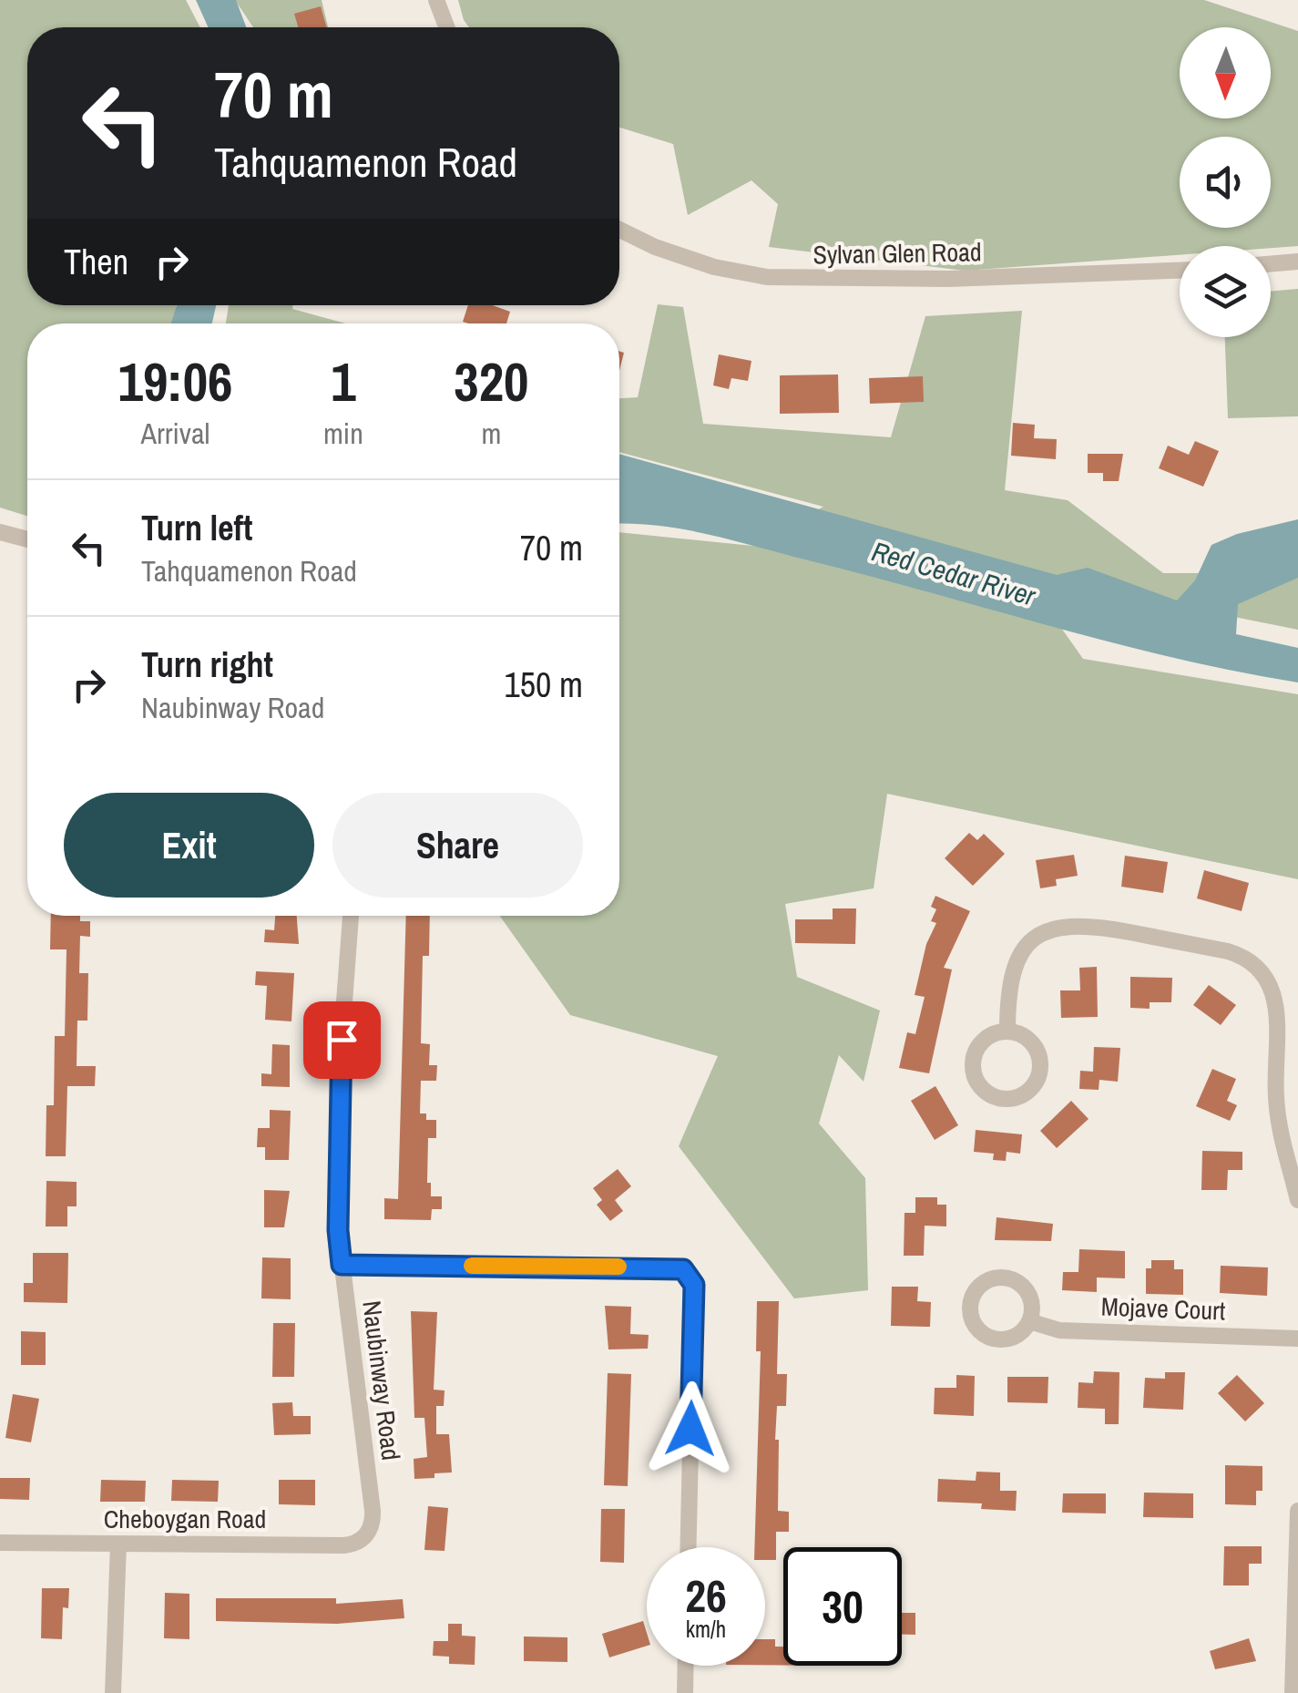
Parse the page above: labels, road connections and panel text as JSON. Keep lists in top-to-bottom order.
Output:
{
  "streets": {
    "street": [
      "Sylvan Glen Road",
      "Mojave Court",
      "Naubinway Road",
      "Cheboygan Road"
    ]
  },
  "crossings": [
    ["Naubinway Road", "Cheboygan Road"]
  ],
  "water": ["Red Cedar River"],
  "north": "bottom",
  "page": {
    "turn": ["70 m", "Tahquamenon Road"],
    "then": "Then",
    "eta": [
      "19:06",
      "Arrival",
      "1",
      "min",
      "320",
      "m"
    ],
    "list": [
      {
        "name": "Turn left",
        "note": "Tahquamenon Road",
        "value": "70 m"
      },
      {
        "name": "Turn right",
        "note": "Naubinway Road",
        "value": "150 m"
      }
    ],
    "buttons": ["Exit", "Share"],
    "speed": "26 km/h",
    "limit": "30"
  }
}
